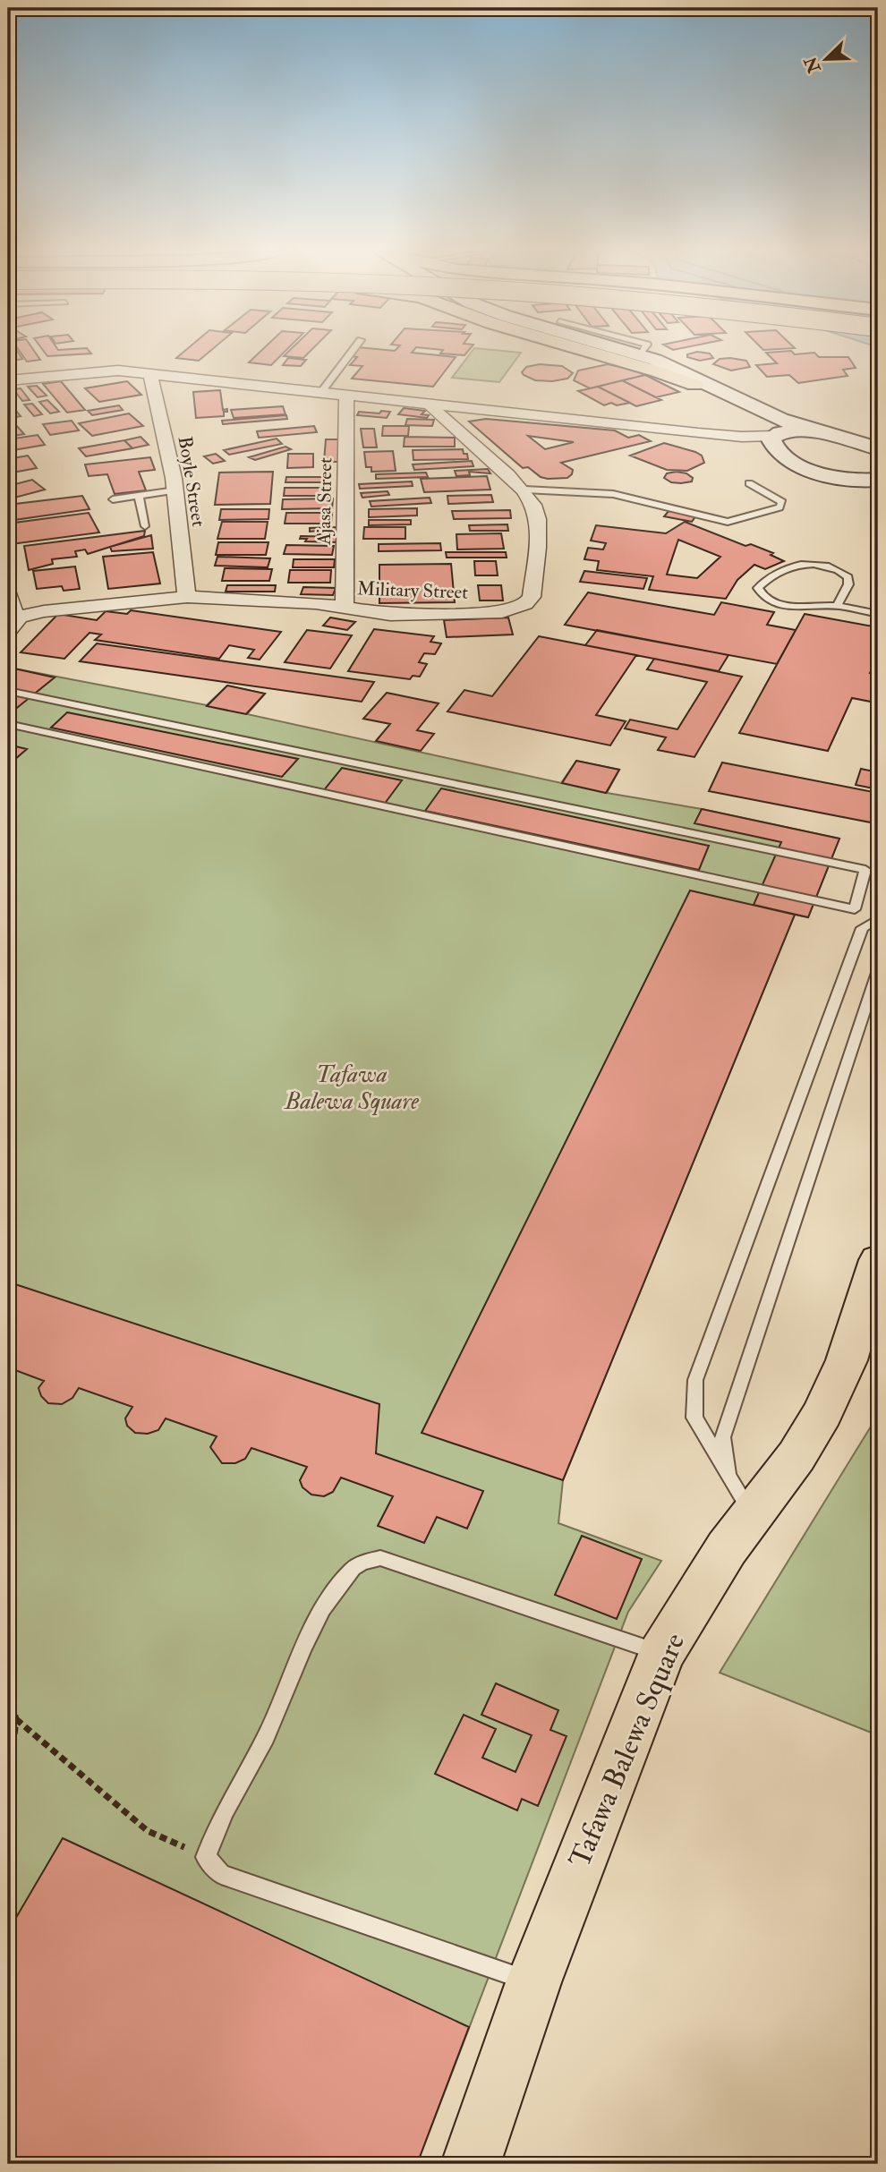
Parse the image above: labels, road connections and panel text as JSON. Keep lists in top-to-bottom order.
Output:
{
  "streets": {
    "main road": ["Tafawa Balewa Square"],
    "street": ["Boyle Street", "Ajasa Street", "Military Street"]
  },
  "crossings": [
    ["Boyle Street", "Military Street"],
    ["Ajasa Street", "Military Street"]
  ],
  "parks": ["Tafawa Balewa Square"],
  "north": "bottom left"
}
